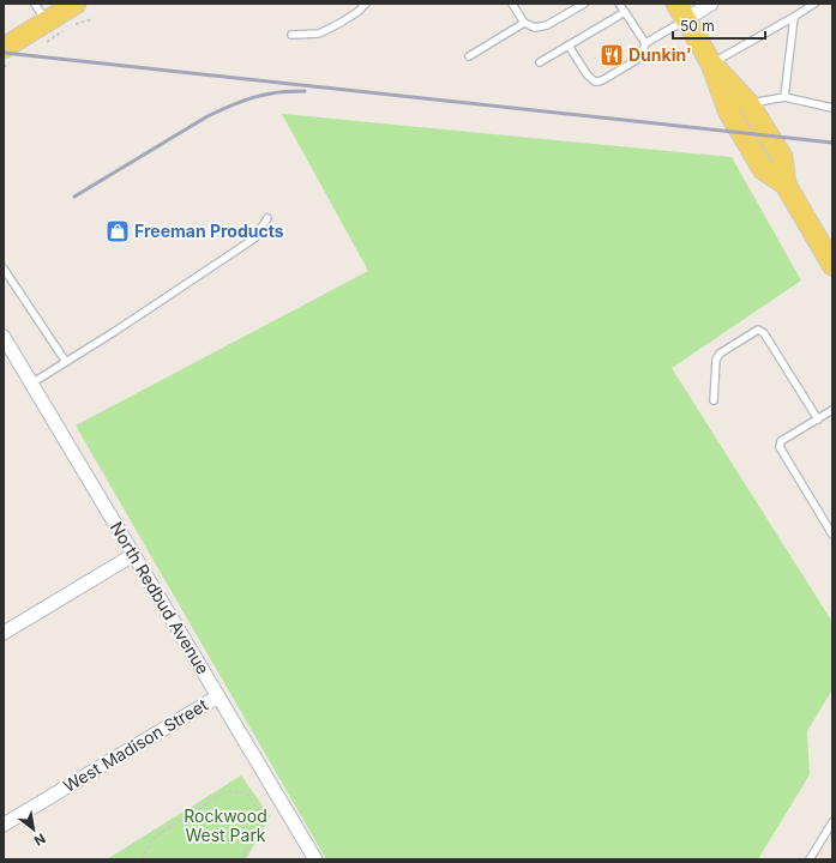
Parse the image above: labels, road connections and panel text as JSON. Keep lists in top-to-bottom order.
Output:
{
  "streets": {
    "street": ["North Redbud Avenue", "West Madison Street"]
  },
  "crossings": [
    ["North Redbud Avenue", "West Madison Street"]
  ],
  "parks": ["Rockwood West Park"],
  "places": {
    "restaurant": ["Dunkin'"],
    "shop": ["Freeman Products"]
  },
  "scale_bar": "50 m",
  "north": "bottom right"
}
